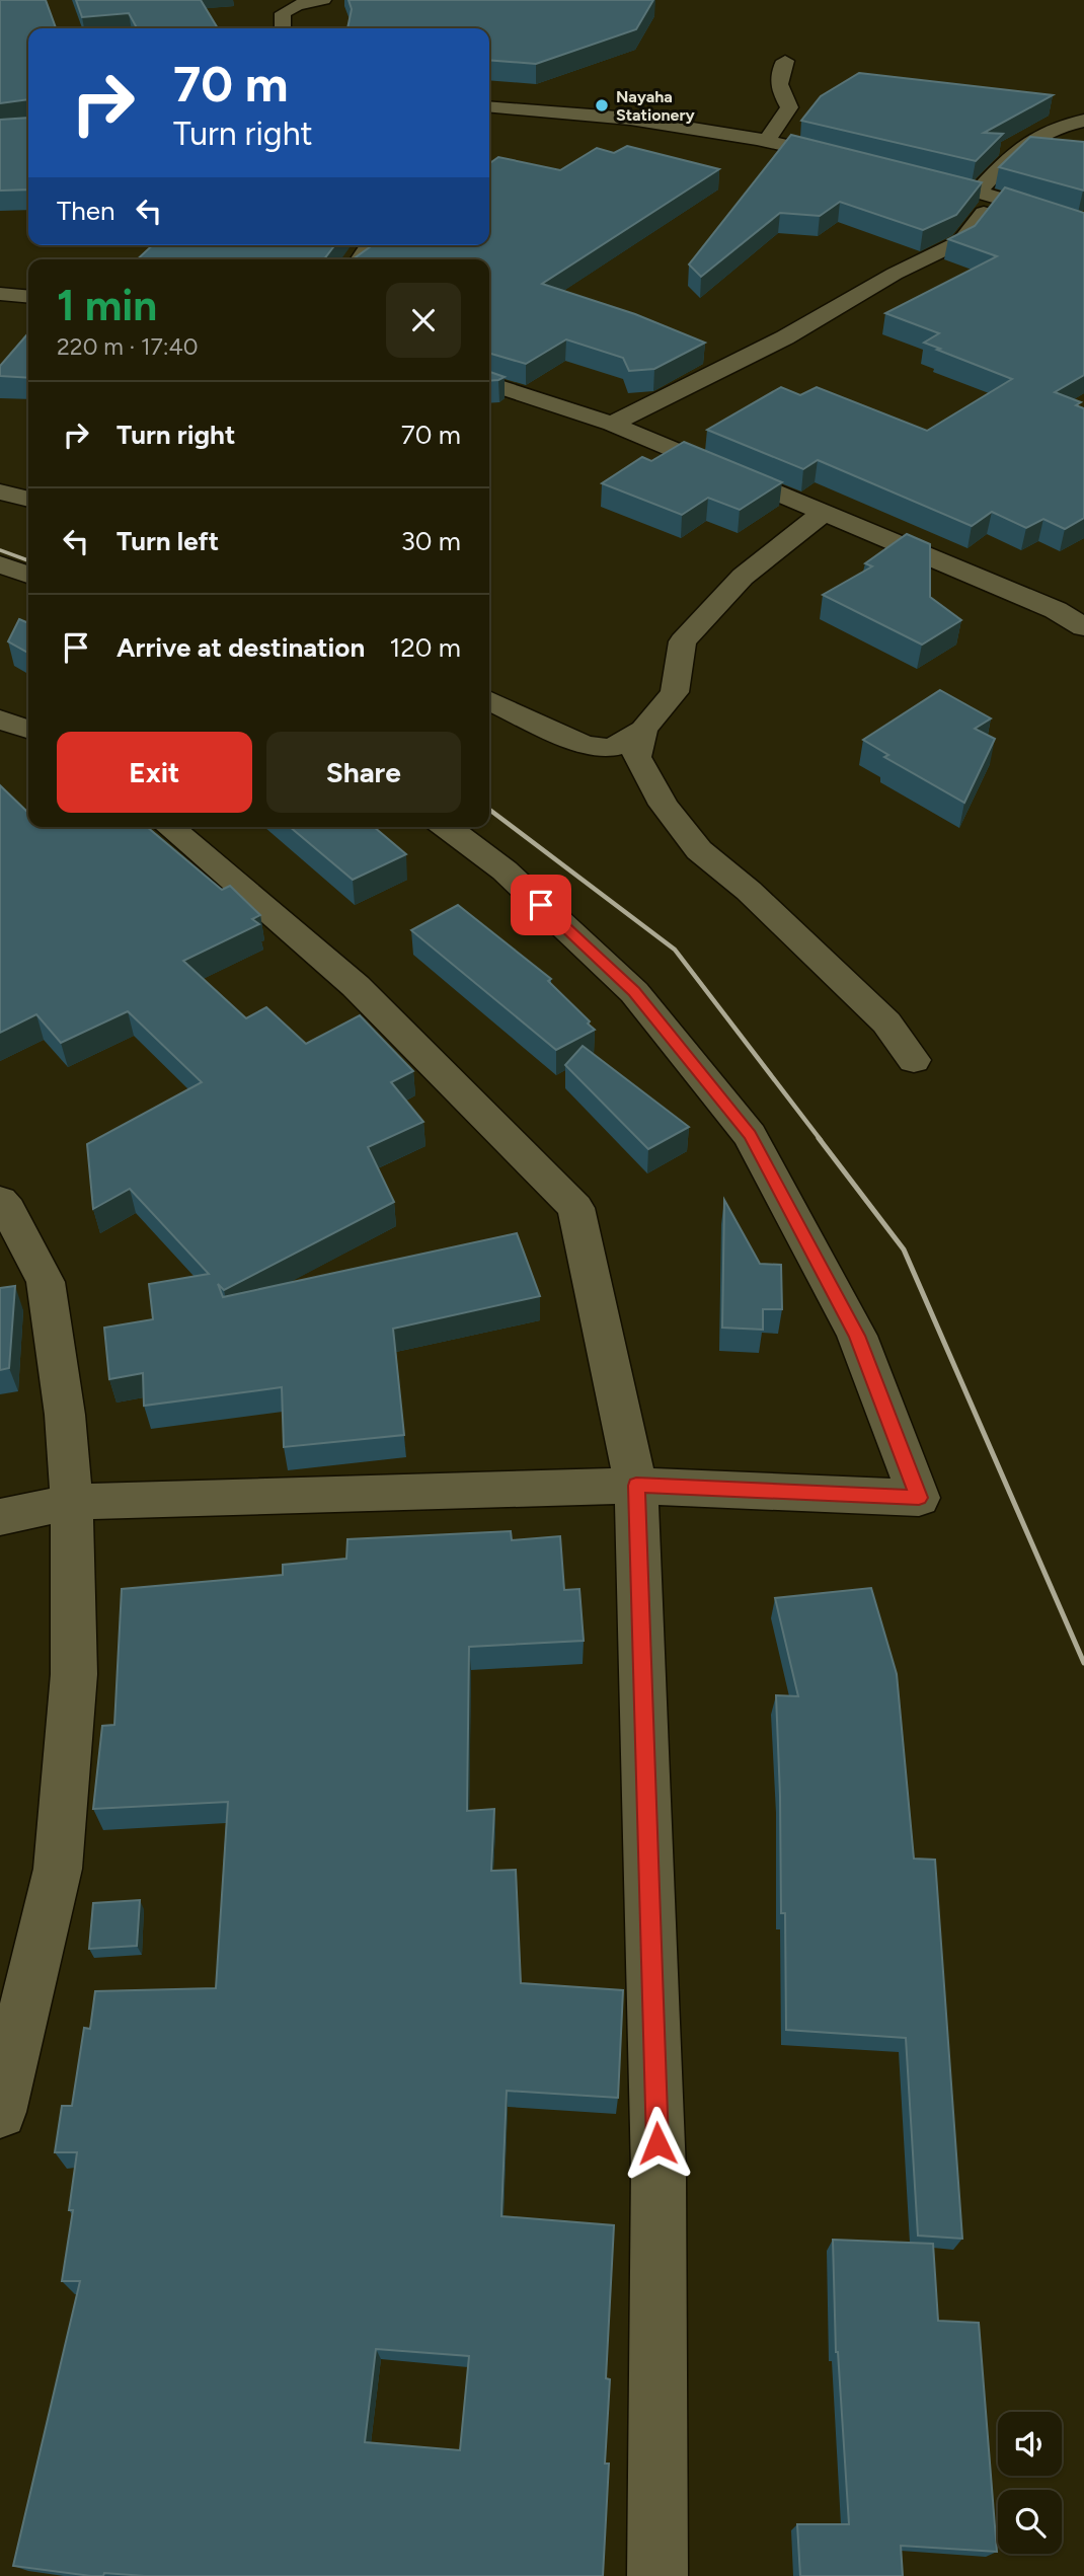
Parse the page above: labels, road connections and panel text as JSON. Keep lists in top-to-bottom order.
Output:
{
  "places": ["Nayaha Stationery"],
  "page": {
    "turn": ["70 m", "Turn right"],
    "then": "Then",
    "heading": ["1 min", "220 m · 17:40"],
    "list": [
      {
        "name": "Turn right",
        "value": "70 m"
      },
      {
        "name": "Turn left",
        "value": "30 m"
      },
      {
        "name": "Arrive at destination",
        "value": "120 m"
      }
    ],
    "buttons": ["Exit", "Share"]
  }
}
